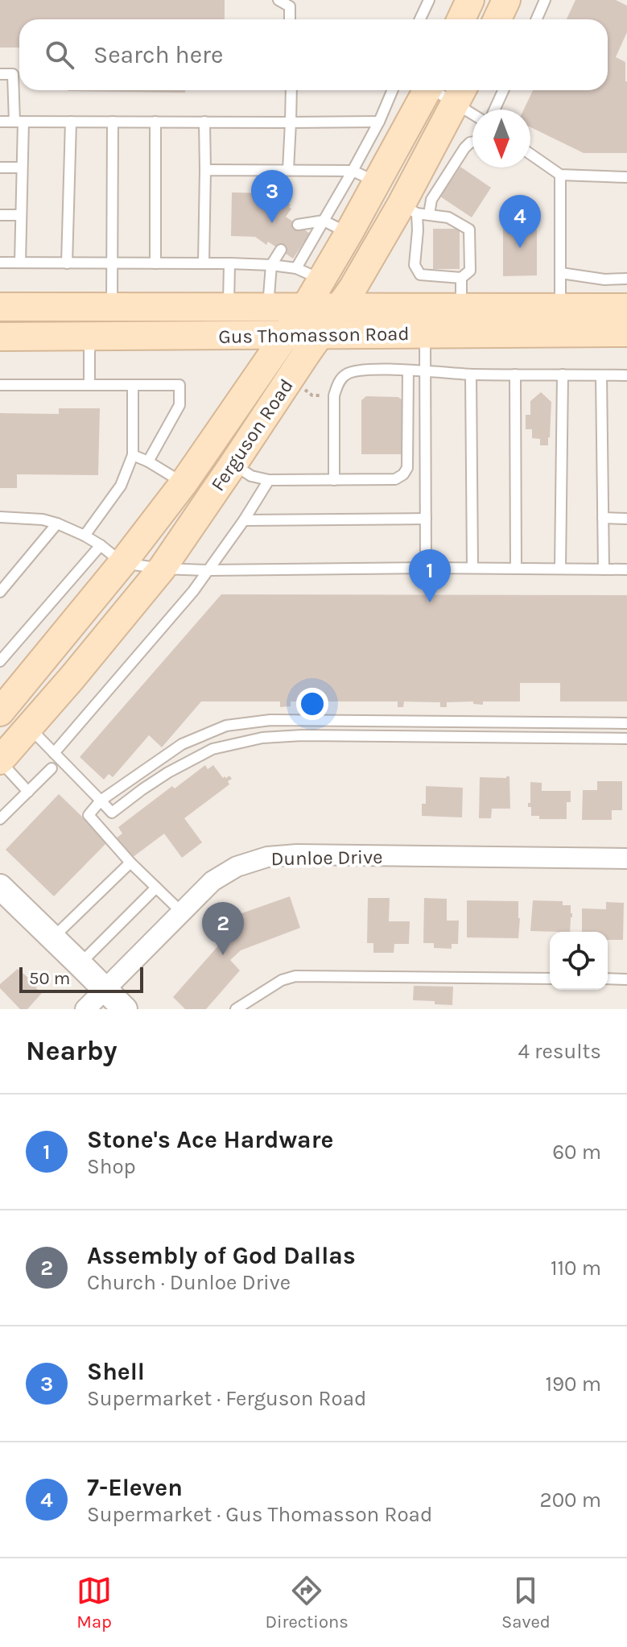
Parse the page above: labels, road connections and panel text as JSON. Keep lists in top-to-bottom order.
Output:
{
  "streets": {
    "main road": ["Gus Thomasson Road", "Ferguson Road"],
    "street": ["Dunloe Drive"]
  },
  "crossings": [
    ["Gus Thomasson Road", "Ferguson Road"]
  ],
  "scale_bar": "50 m",
  "north": "bottom",
  "page": {
    "search": "Search here",
    "pins": [
      "3",
      "4",
      "1",
      "2"
    ],
    "scale": "50 m",
    "heading": ["Nearby", "4 results"],
    "list": [
      {
        "mark": "1",
        "name": "Stone's Ace Hardware",
        "note": "Shop",
        "value": "60 m"
      },
      {
        "mark": "2",
        "name": "Assembly of God Dallas",
        "note": "Church · Dunloe Drive",
        "value": "110 m"
      },
      {
        "mark": "3",
        "name": "Shell",
        "note": "Supermarket · Ferguson Road",
        "value": "190 m"
      },
      {
        "mark": "4",
        "name": "7-Eleven",
        "note": "Supermarket · Gus Thomasson Road",
        "value": "200 m"
      }
    ],
    "nav": ["Map", "Directions", "Saved"]
  }
}
